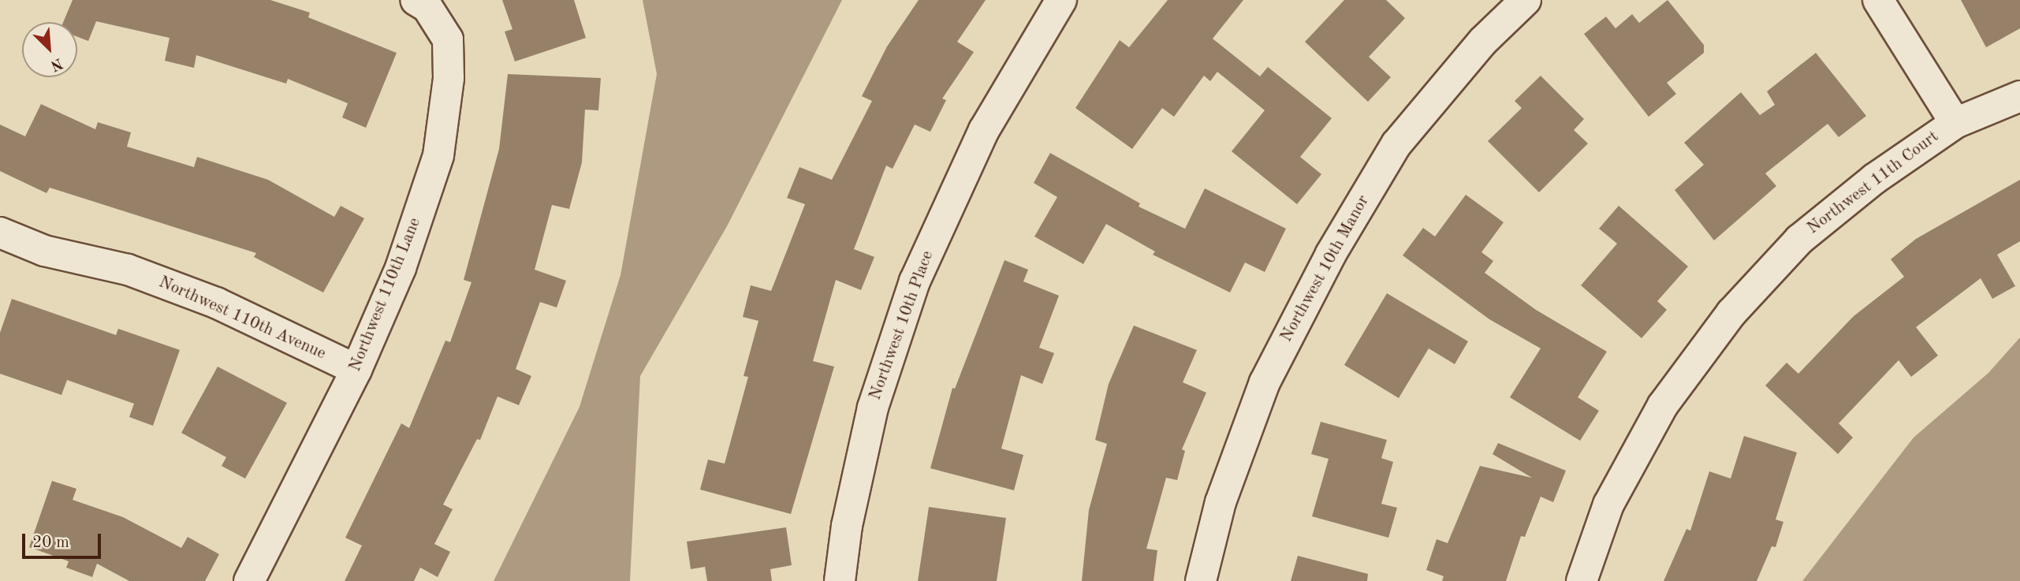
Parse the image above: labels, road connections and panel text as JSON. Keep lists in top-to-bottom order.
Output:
{
  "streets": {
    "street": [
      "Northwest 11th Court",
      "Northwest 10th Manor",
      "Northwest 110th Lane",
      "Northwest 110th Avenue",
      "Northwest 10th Place"
    ]
  },
  "crossings": [
    ["Northwest 110th Lane", "Northwest 110th Avenue"]
  ],
  "scale_bar": "20 m",
  "north": "bottom right"
}
